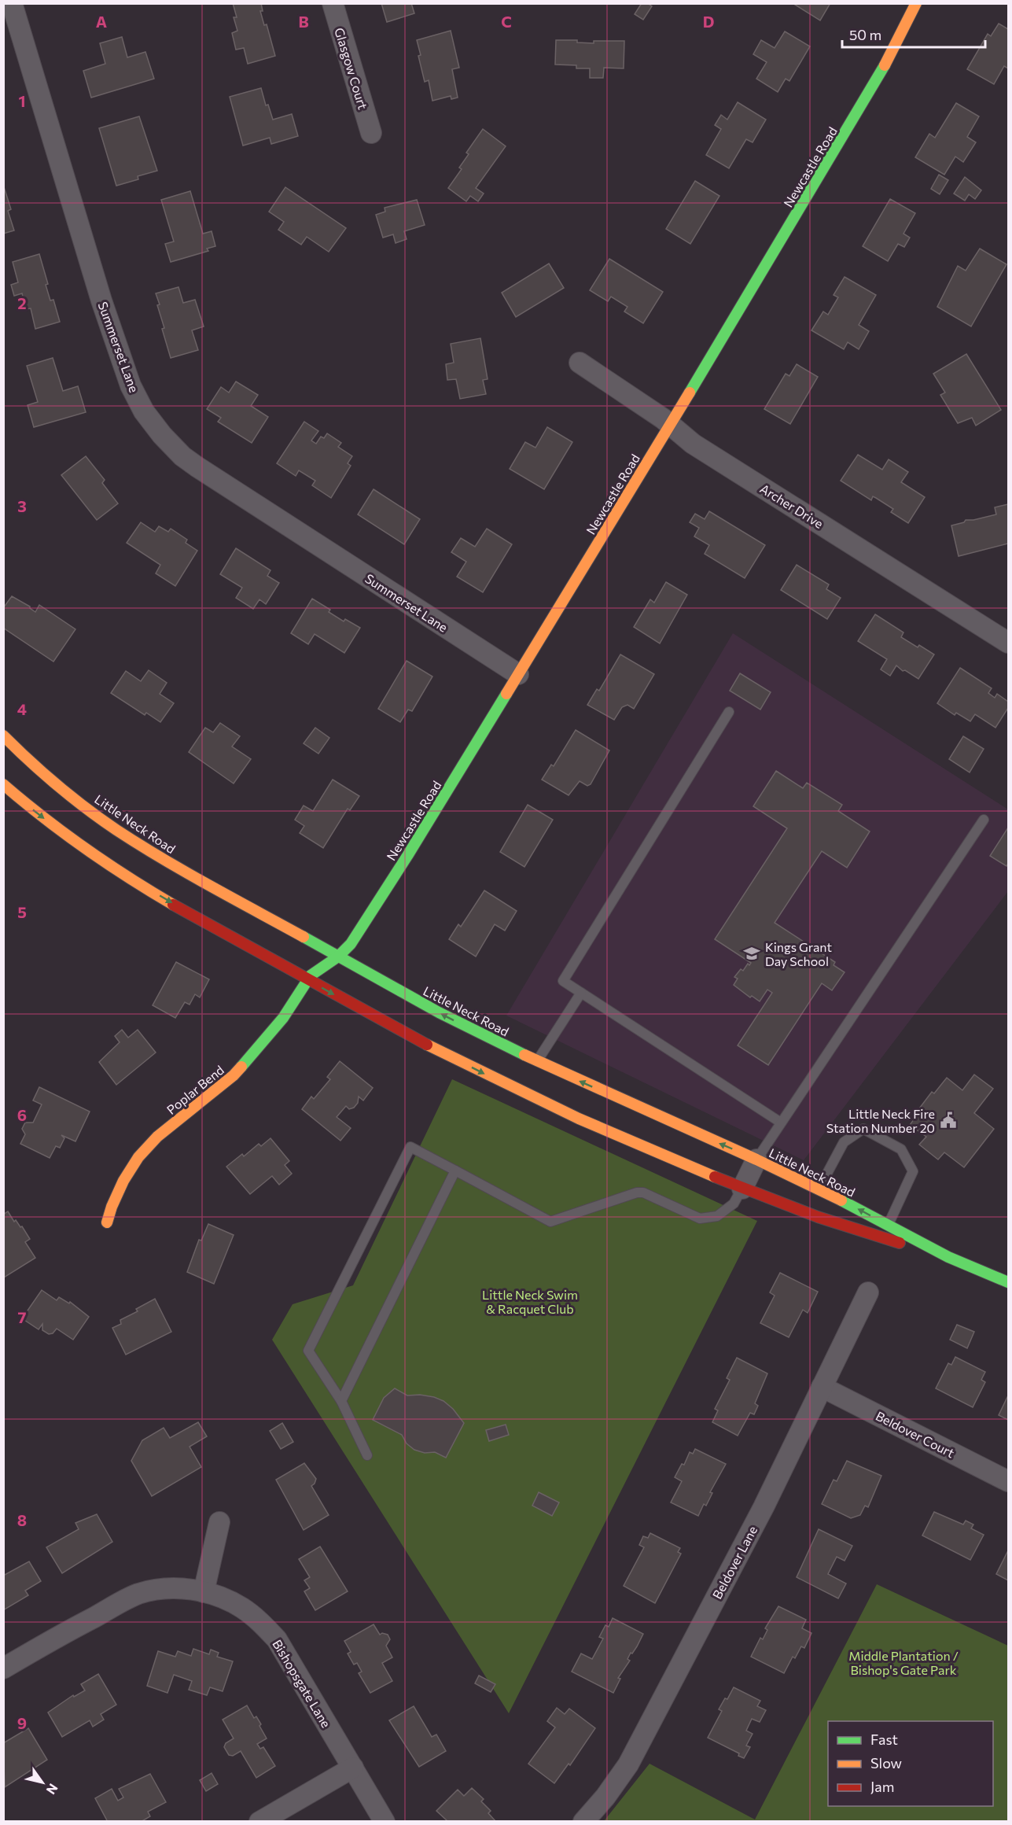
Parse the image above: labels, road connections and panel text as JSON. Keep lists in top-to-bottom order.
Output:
{
  "streets": {
    "street": [
      "Glasgow Court",
      "Newcastle Road",
      "Summerset Lane",
      "Archer Drive",
      "Little Neck Road",
      "Poplar Bend",
      "Beldover Court",
      "Beldover Lane",
      "Bishopsgate Lane"
    ]
  },
  "crossings": [
    ["Newcastle Road", "Summerset Lane"],
    ["Newcastle Road", "Archer Drive"],
    ["Newcastle Road", "Little Neck Road"],
    ["Newcastle Road", "Poplar Bend"],
    ["Little Neck Road", "Poplar Bend"],
    ["Beldover Court", "Beldover Lane"]
  ],
  "parks": ["Little Neck Swim & Racquet Club", "Middle Plantation / Bishop's Gate Park"],
  "places": {
    "school or university": ["Kings Grant Day School"],
    "public building": ["Little Neck Fire Station Number 20"]
  },
  "legend": ["Fast", "Slow", "Jam"],
  "scale_bar": "50 m",
  "north": "bottom right",
  "grid": {
    "columns": [
      "A",
      "B",
      "C",
      "D"
    ],
    "rows": [
      "1",
      "2",
      "3",
      "4",
      "5",
      "6",
      "7",
      "8",
      "9"
    ]
  }
}
